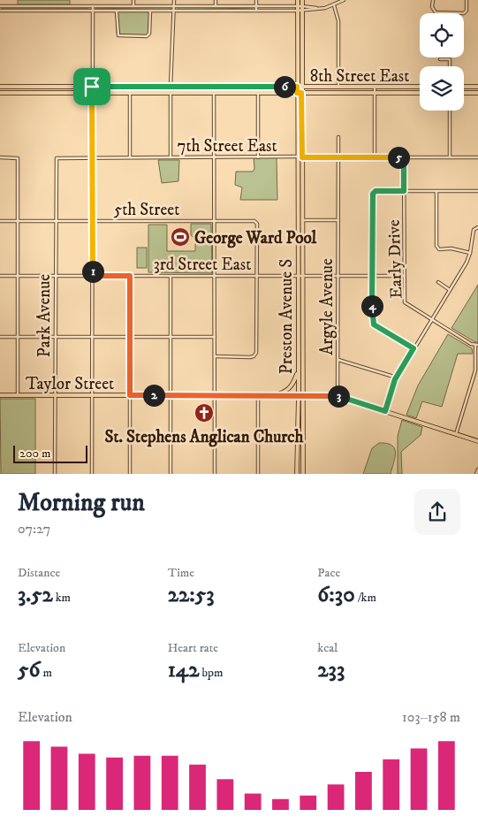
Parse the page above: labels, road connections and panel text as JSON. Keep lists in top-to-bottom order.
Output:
{
  "streets": {
    "main road": ["8th Street East", "Preston Avenue S", "Taylor Street"],
    "street": [
      "7th Street East",
      "5th Street",
      "Early Drive",
      "3rd Street East",
      "Argyle Avenue",
      "Park Avenue"
    ]
  },
  "crossings": [
    ["8th Street East", "Preston Avenue S"],
    ["7th Street East", "Early Drive"],
    ["7th Street East", "Argyle Avenue"],
    ["7th Street East", "Park Avenue"],
    ["7th Street East", "Preston Avenue S"],
    ["5th Street", "3rd Street East"],
    ["5th Street", "Park Avenue"],
    ["Early Drive", "3rd Street East"],
    ["3rd Street East", "Argyle Avenue"],
    ["3rd Street East", "Park Avenue"],
    ["3rd Street East", "Preston Avenue S"],
    ["Argyle Avenue", "Taylor Street"],
    ["Park Avenue", "Taylor Street"],
    ["Preston Avenue S", "Taylor Street"]
  ],
  "places": {
    "sports": ["George Ward Pool"],
    "church": ["St. Stephens Anglican Church"]
  },
  "scale_bar": "200 m",
  "page": {
    "pins": [
      "6",
      "5",
      "1",
      "4",
      "2",
      "3"
    ],
    "scale": "200 m",
    "heading": ["Morning run", "07:27"],
    "stats": [
      ["Distance", "3.52 km"],
      ["Time", "22:53"],
      ["Pace", "6:30 /km"],
      ["Elevation", "56 m"],
      ["Heart rate", "142 bpm"],
      ["kcal", "233"]
    ],
    "chart": ["Elevation", "103–158 m"]
  }
}
